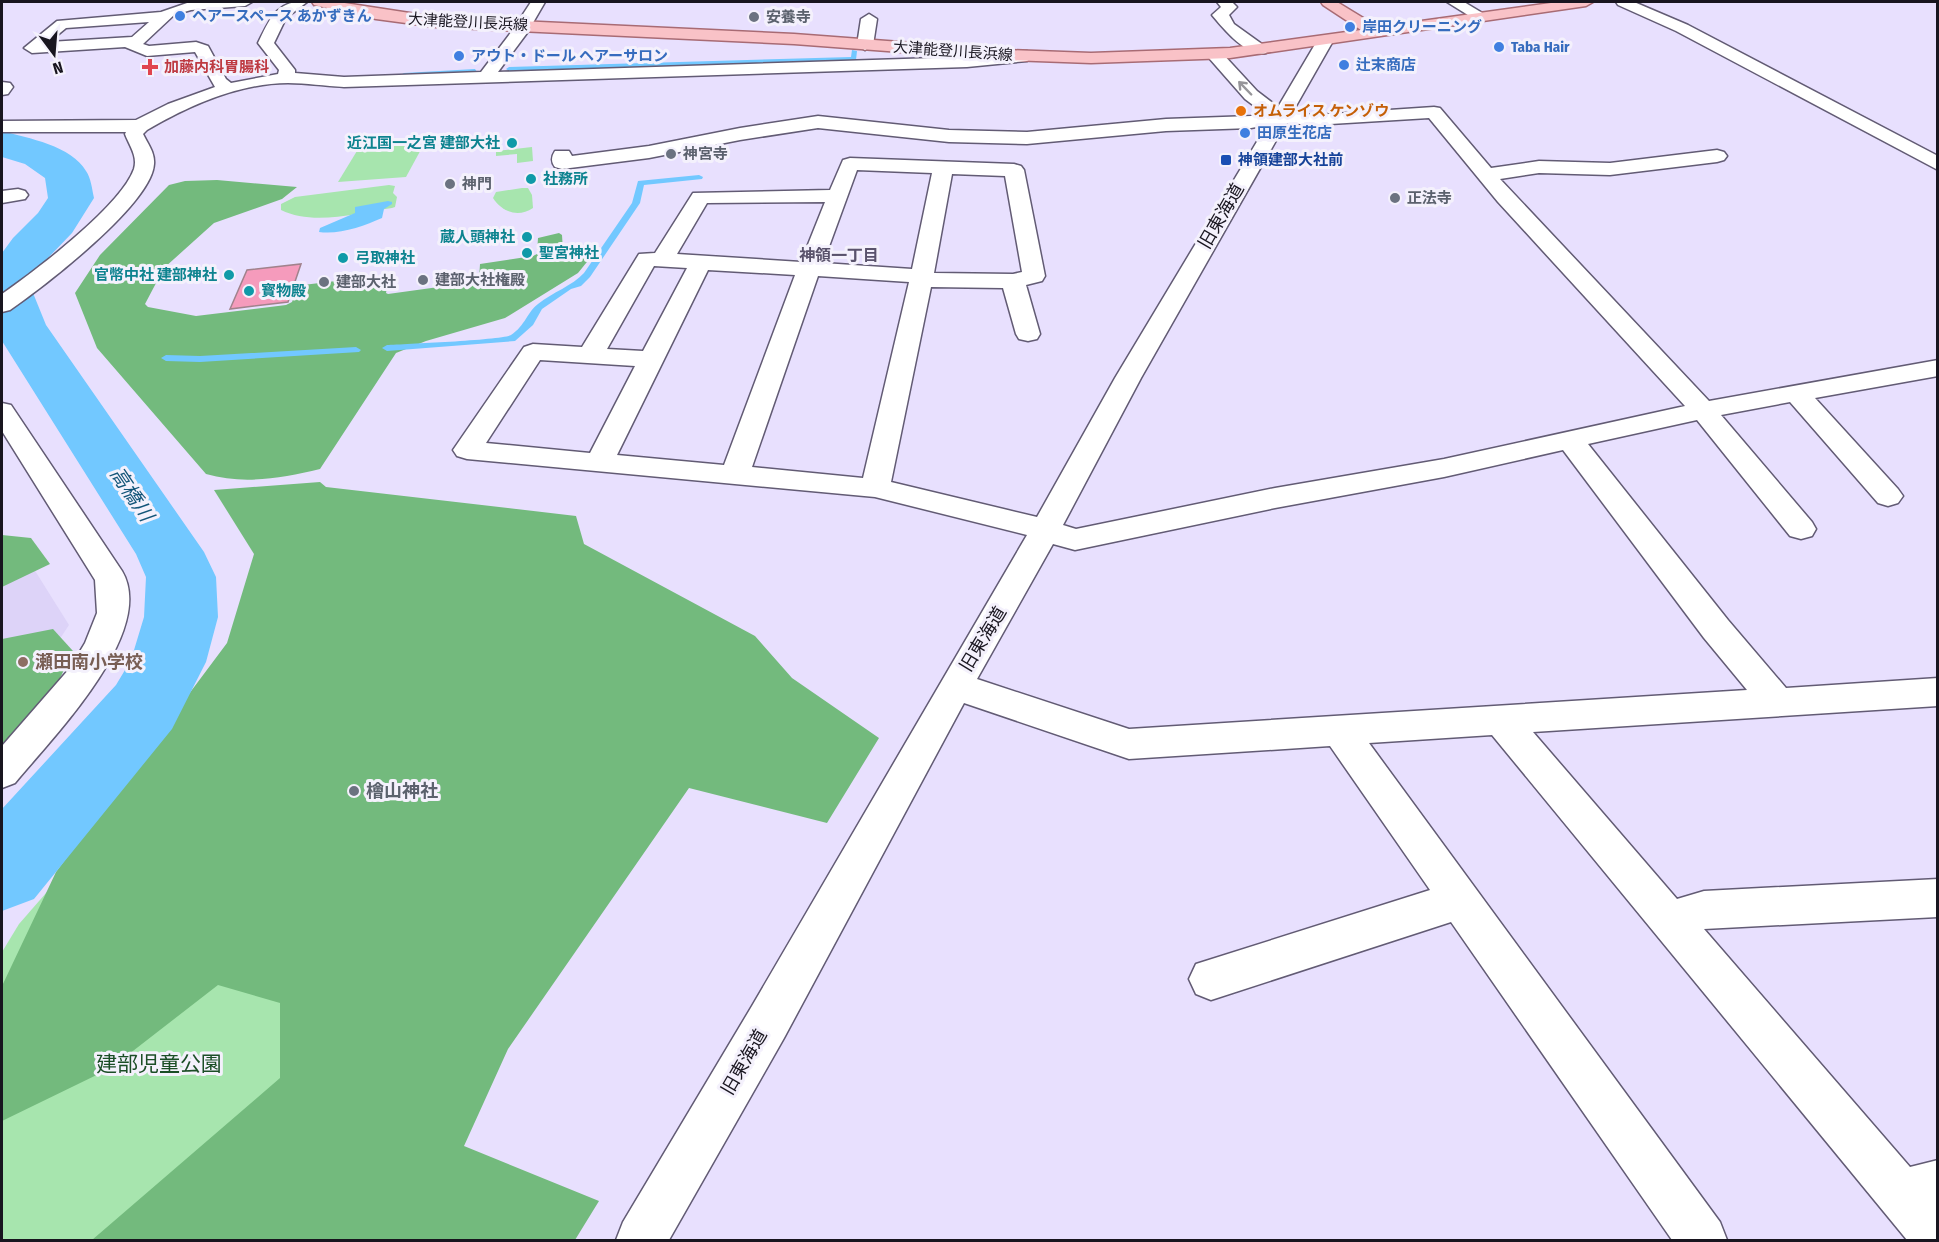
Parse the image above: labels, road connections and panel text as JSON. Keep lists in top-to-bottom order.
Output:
{
  "streets": {
    "main road": ["大津能登川長浜線"],
    "street": ["旧東海道"]
  },
  "crossings": [
    ["大津能登川長浜線", "旧東海道"]
  ],
  "districts": ["神領一丁目"],
  "water": ["高橋川"],
  "parks": ["建部児童公園"],
  "places": {
    "other": [
      "ヘアースペース あかずきん",
      "安養寺",
      "岸田クリーニング",
      "Taba Hair",
      "アウト・ドール ヘアーサロン",
      "辻末商店",
      "オムライス ケンゾウ",
      "田原生花店",
      "近江国一之宮 建部大社",
      "神宮寺",
      "社務所",
      "神門",
      "正法寺",
      "蔵人頭神社",
      "聖宮神社",
      "弓取神社",
      "官幣中社 建部神社",
      "建部大社権殿",
      "建部大社",
      "寳物殿",
      "瀬田南小学校",
      "檜山神社"
    ],
    "health": ["加藤内科胃腸科"],
    "transit": ["神領建部大社前"]
  },
  "north": "bottom"
}
